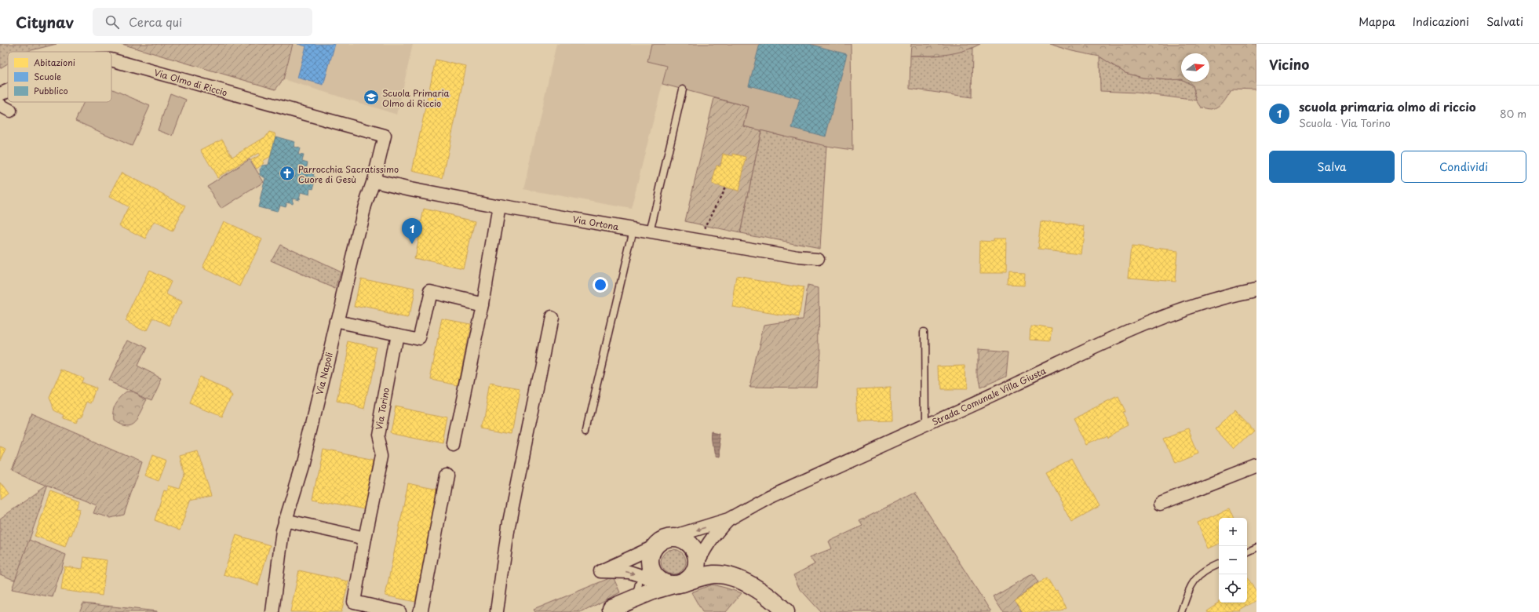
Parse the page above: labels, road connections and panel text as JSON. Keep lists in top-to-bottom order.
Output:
{
  "streets": {
    "street": [
      "Via Olmo di Riccio",
      "Via Ortona",
      "Via Napoli",
      "Strada Comunale Villa Giusta",
      "Via Torino"
    ]
  },
  "crossings": [
    ["Via Olmo di Riccio", "Via Napoli"],
    ["Via Ortona", "Via Napoli"]
  ],
  "places": {
    "school or university": ["Scuola Primaria Olmo di Riccio"],
    "church": ["Parrocchia Sacratissimo Cuore di Gesù"]
  },
  "legend": ["Abitazioni", "Scuole", "Pubblico"],
  "north": "right",
  "page": {
    "header": "Citynav",
    "search": "Cerca qui",
    "nav": ["Mappa", "Indicazioni", "Salvati"],
    "heading": "Vicino",
    "list": [
      {
        "mark": "1",
        "name": "scuola primaria olmo di riccio",
        "note": "Scuola · Via Torino",
        "value": "80 m"
      }
    ],
    "buttons": ["Salva", "Condividi"],
    "pins": "1",
    "map_buttons": ["+", "−"]
  }
}
